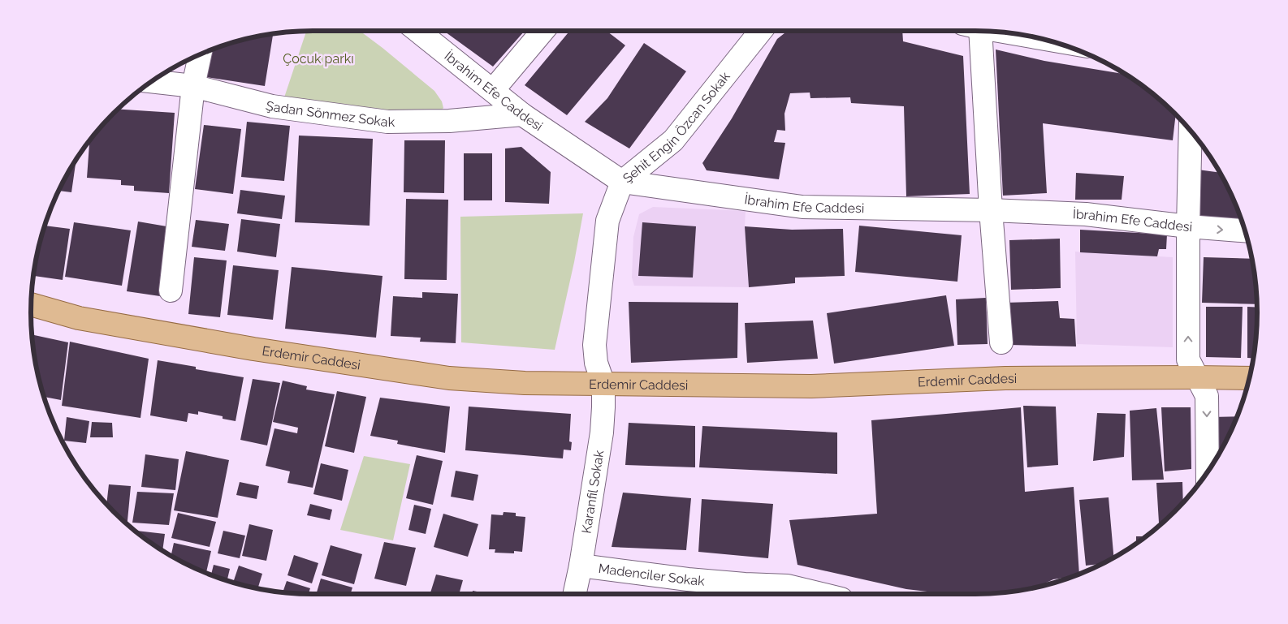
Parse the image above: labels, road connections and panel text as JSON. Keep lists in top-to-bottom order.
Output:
{
  "streets": {
    "main road": ["Erdemir Caddesi"],
    "street": [
      "İbrahim Efe Caddesi",
      "Şadan Sönmez Sokak",
      "Şehit Engin Özcan Sokak",
      "Karanfil Sokak",
      "Madenciler Sokak"
    ]
  },
  "crossings": [
    ["İbrahim Efe Caddesi", "Şadan Sönmez Sokak"],
    ["İbrahim Efe Caddesi", "Şehit Engin Özcan Sokak"],
    ["Şehit Engin Özcan Sokak", "Erdemir Caddesi"],
    ["Şehit Engin Özcan Sokak", "Karanfil Sokak"],
    ["Erdemir Caddesi", "Karanfil Sokak"],
    ["Karanfil Sokak", "Madenciler Sokak"]
  ],
  "parks": ["Çocuk parkı"]
}
